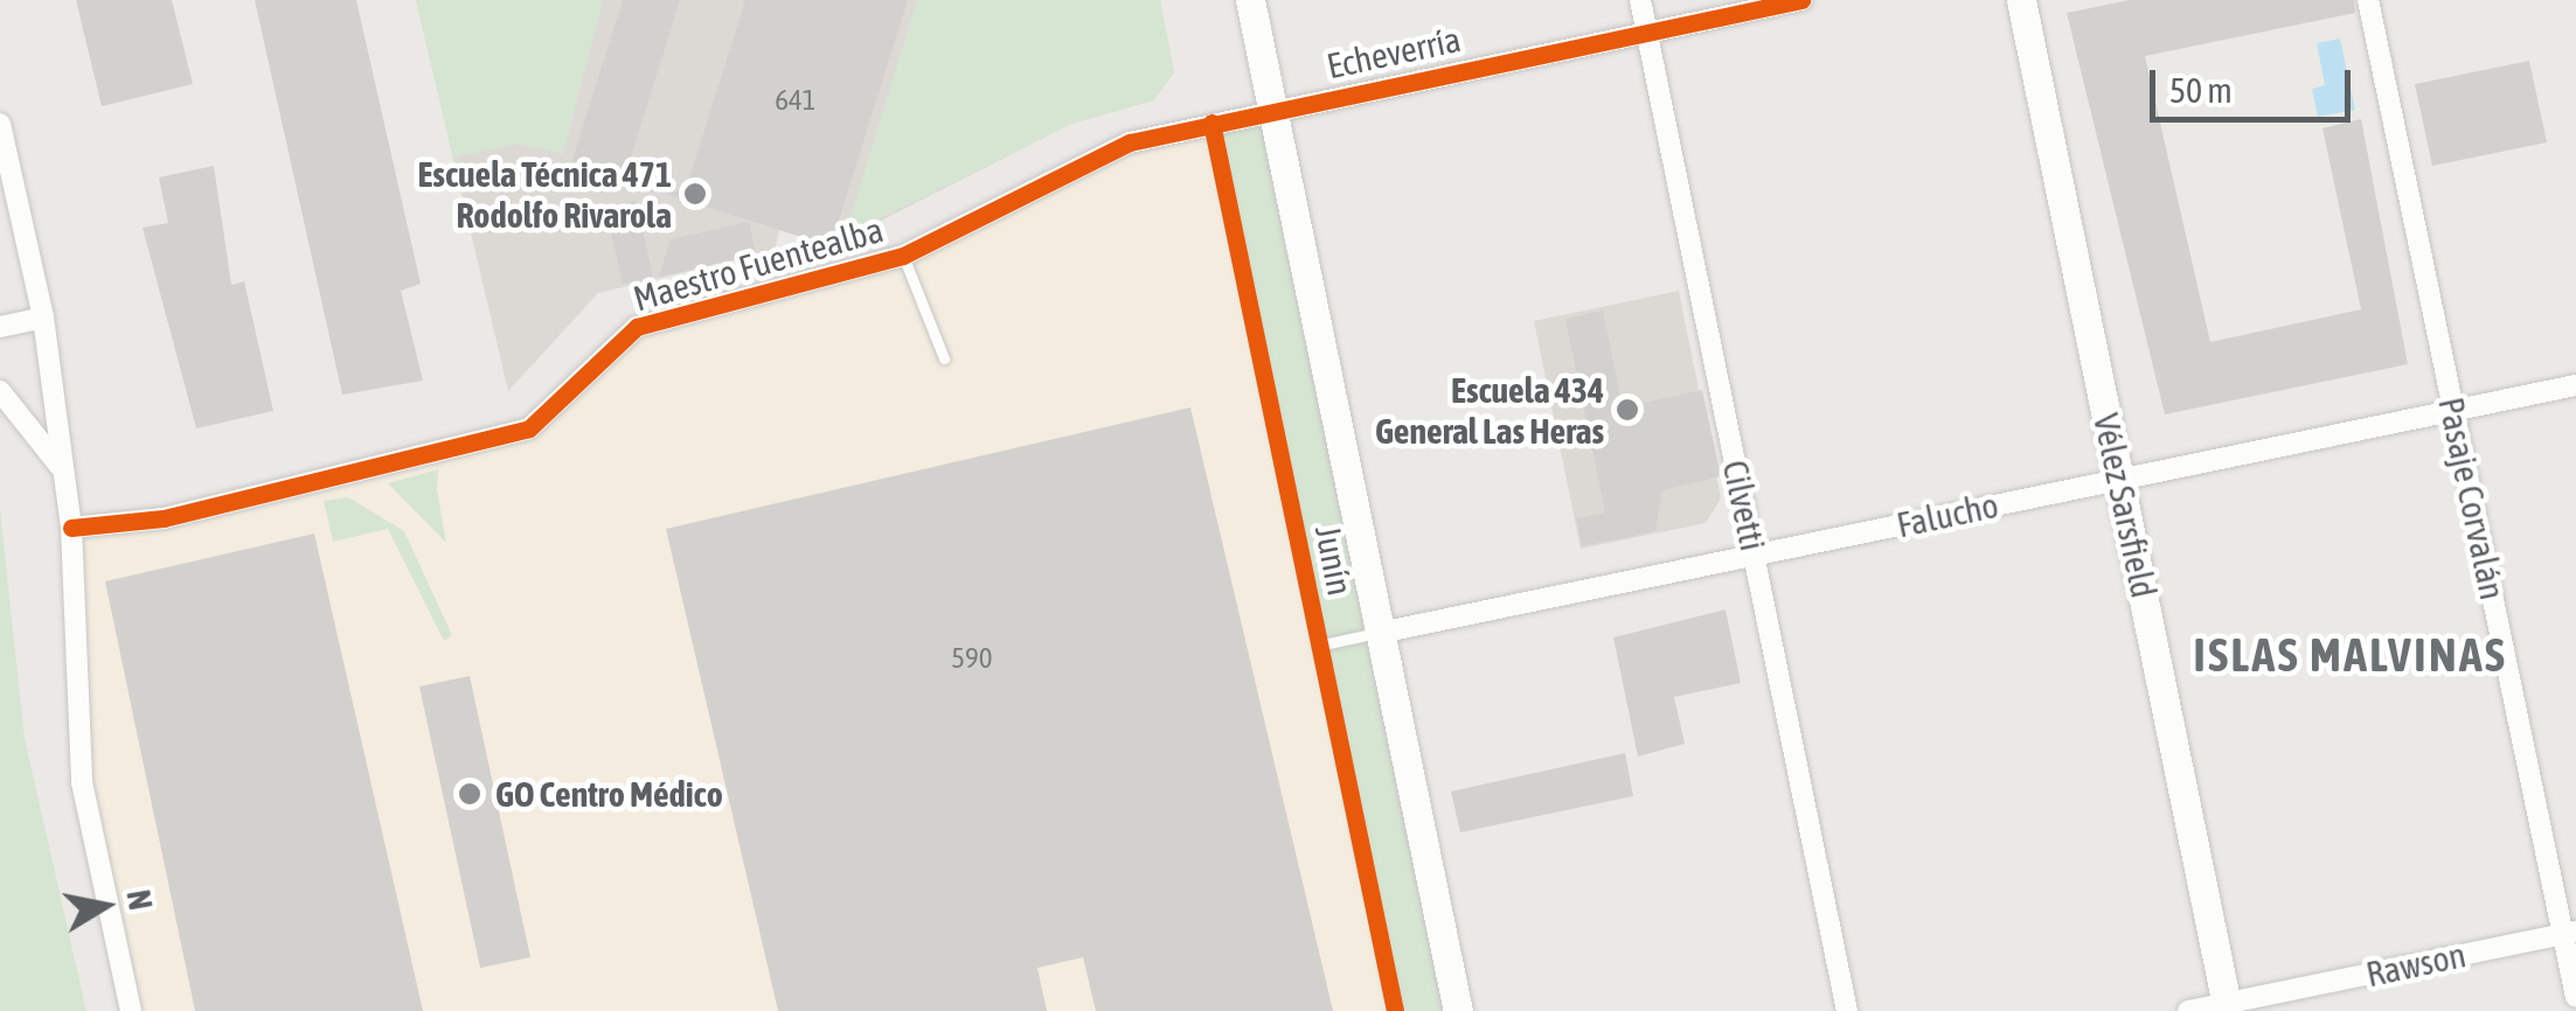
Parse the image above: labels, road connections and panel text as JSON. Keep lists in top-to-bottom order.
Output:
{
  "streets": {
    "main road": ["Vélez Sarsfield", "Junín"],
    "street": [
      "Echeverría",
      "Maestro Fuentealba",
      "Pasaje Corvalán",
      "Cilvetti",
      "Falucho",
      "Rawson"
    ]
  },
  "crossings": [
    ["Echeverría", "Maestro Fuentealba"],
    ["Echeverría", "Cilvetti"],
    ["Echeverría", "Junín"],
    ["Maestro Fuentealba", "Junín"],
    ["Pasaje Corvalán", "Falucho"],
    ["Pasaje Corvalán", "Rawson"],
    ["Cilvetti", "Falucho"],
    ["Vélez Sarsfield", "Falucho"],
    ["Vélez Sarsfield", "Rawson"],
    ["Falucho", "Junín"]
  ],
  "districts": ["ISLAS MALVINAS"],
  "places": ["Escuela Técnica 471 Rodolfo Rivarola", "Escuela 434 General Las Heras", "GO Centro Médico"],
  "house_numbers": ["641", "590"],
  "scale_bar": "50 m",
  "north": "right"
}
